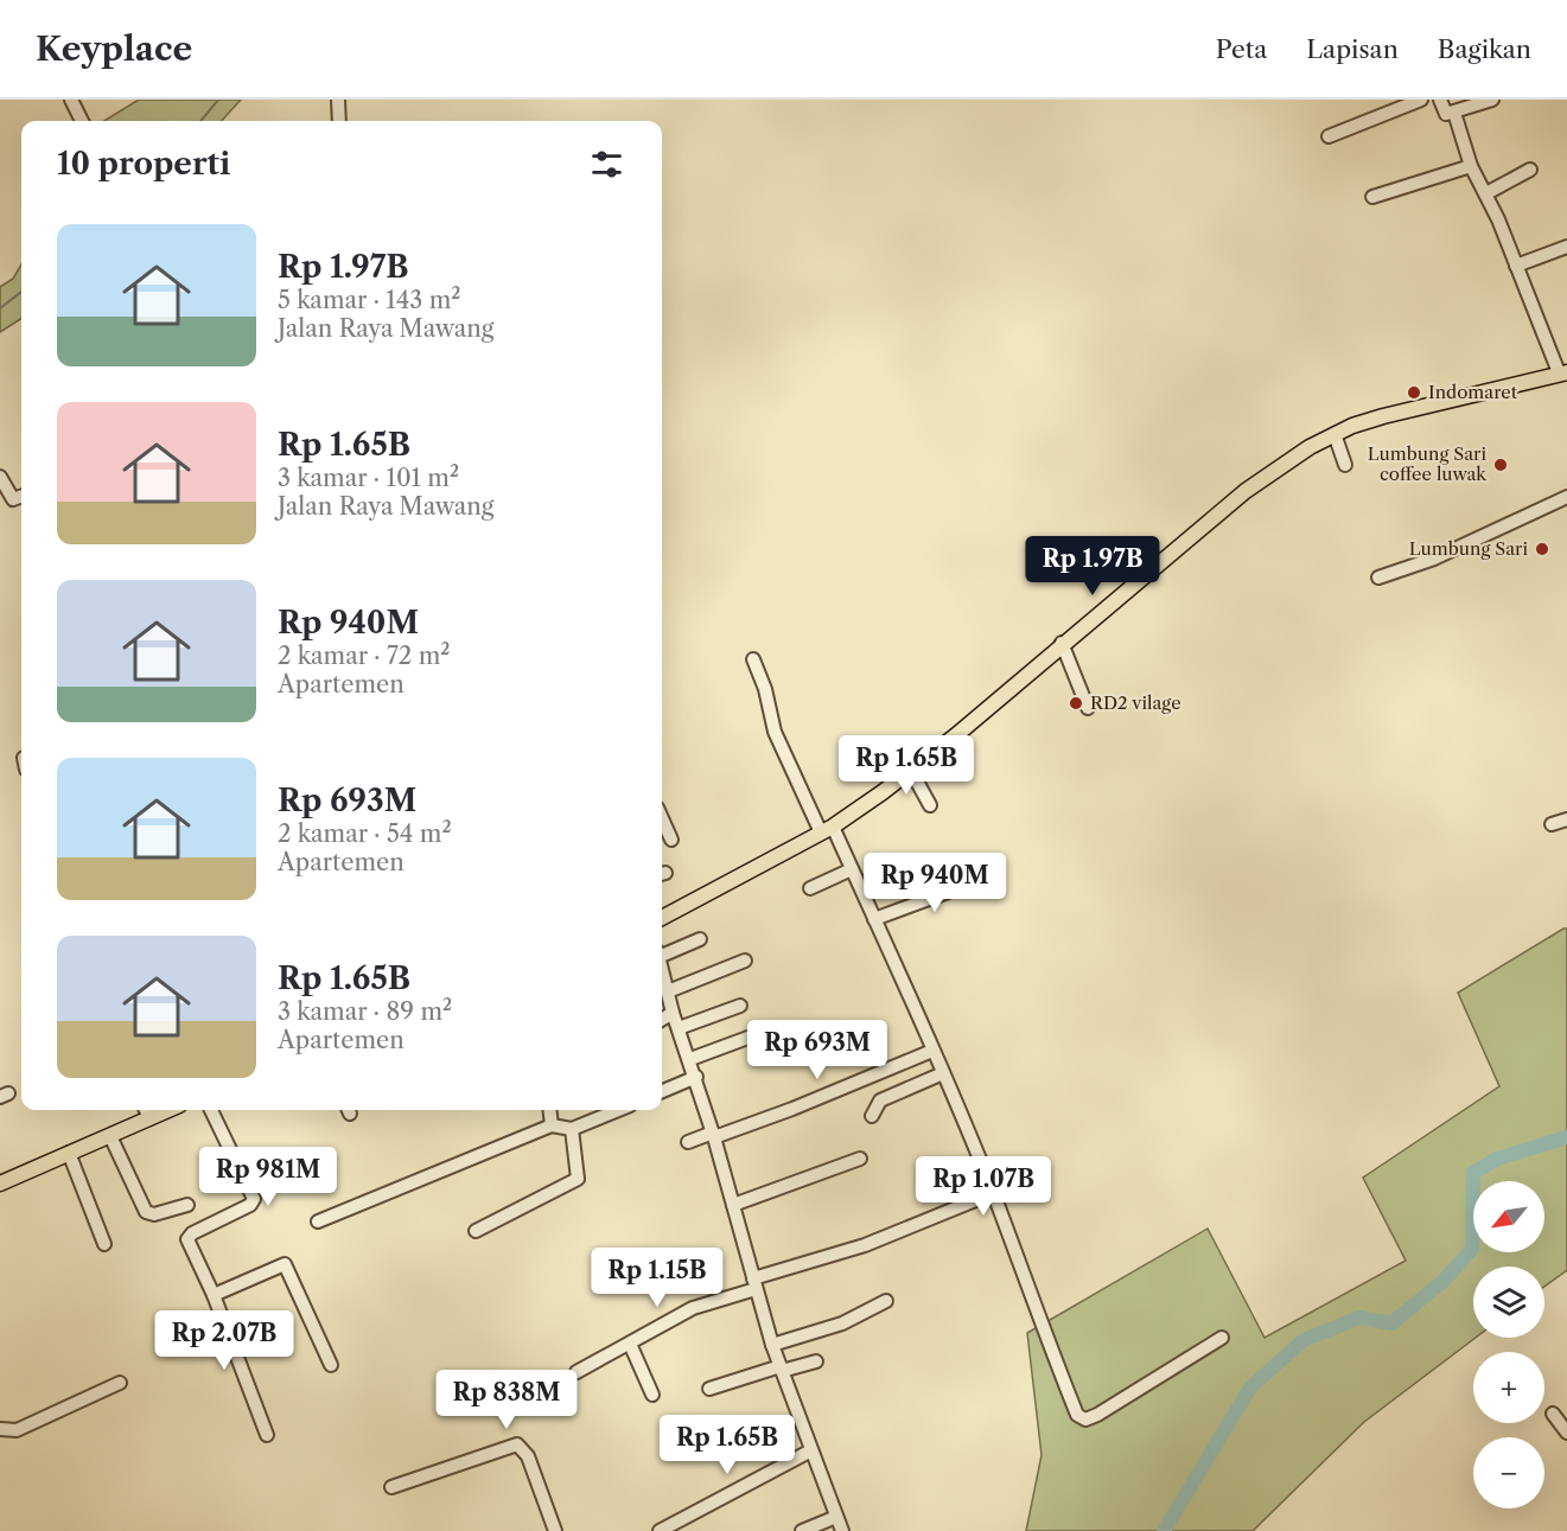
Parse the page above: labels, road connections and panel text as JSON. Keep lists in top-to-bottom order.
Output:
{
  "places": [
    "Indomaret",
    "Lumbung Sari coffee luwak",
    "Lumbung Sari",
    "RD2 vilage"
  ],
  "north": "bottom left",
  "page": {
    "header": "Keyplace",
    "nav": ["Peta", "Lapisan", "Bagikan"],
    "heading": "10 properti",
    "list": [
      {
        "name": "Rp 1.97B",
        "note": "5 kamar · 143 m² · Jalan Raya Mawang"
      },
      {
        "name": "Rp 1.65B",
        "note": "3 kamar · 101 m² · Jalan Raya Mawang"
      },
      {
        "name": "Rp 940M",
        "note": "2 kamar · 72 m² · Apartemen"
      },
      {
        "name": "Rp 693M",
        "note": "2 kamar · 54 m² · Apartemen"
      },
      {
        "name": "Rp 1.65B",
        "note": "3 kamar · 89 m² · Apartemen"
      }
    ],
    "price": [
      "Rp 1.97B",
      "Rp 1.65B",
      "Rp 940M",
      "Rp 693M",
      "Rp 981M",
      "Rp 1.07B",
      "Rp 1.15B",
      "Rp 2.07B",
      "Rp 838M",
      "Rp 1.65B"
    ],
    "map_buttons": ["+", "−"]
  }
}
